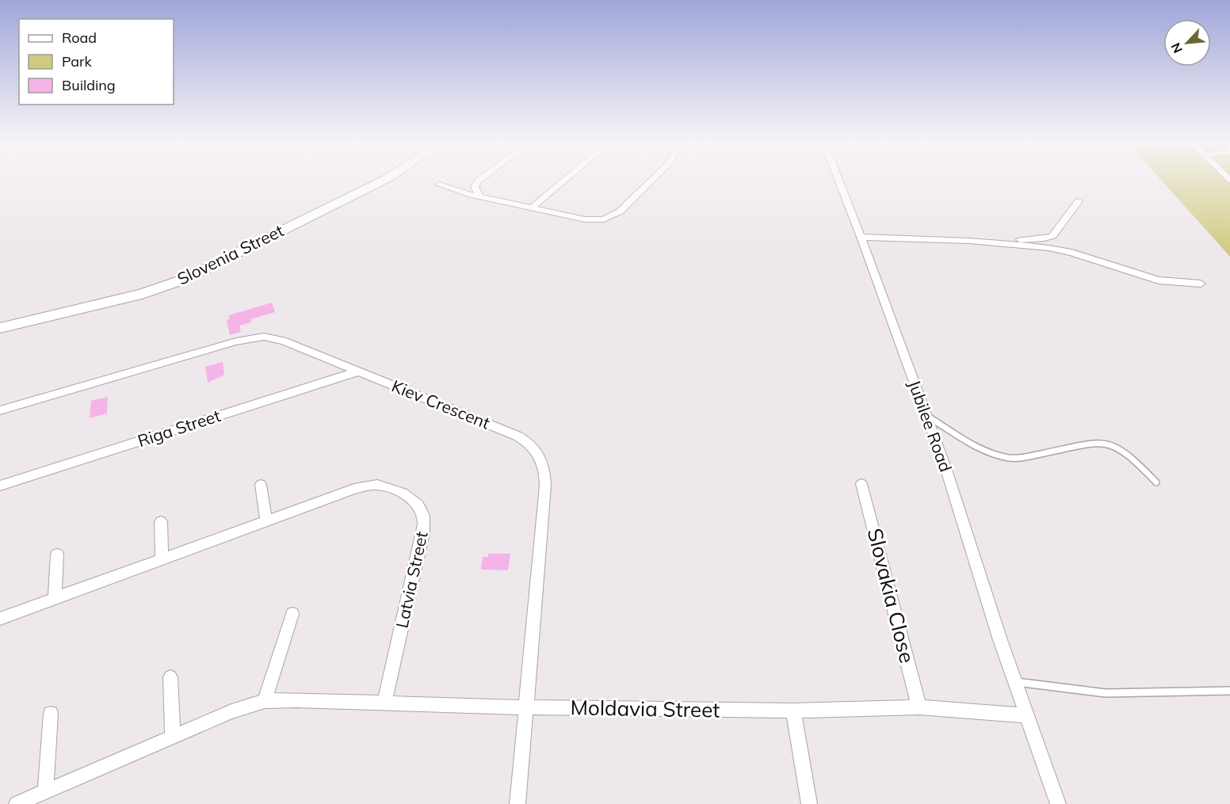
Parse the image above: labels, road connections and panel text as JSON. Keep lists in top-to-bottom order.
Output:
{
  "streets": {
    "street": [
      "Slovenia Street",
      "Kiev Crescent",
      "Jubilee Road",
      "Riga Street",
      "Latvia Street",
      "Slovakia Close",
      "Moldavia Street"
    ]
  },
  "crossings": [
    ["Kiev Crescent", "Riga Street"],
    ["Kiev Crescent", "Moldavia Street"],
    ["Jubilee Road", "Moldavia Street"],
    ["Latvia Street", "Moldavia Street"],
    ["Slovakia Close", "Moldavia Street"]
  ],
  "legend": ["Road", "Park", "Building"],
  "north": "bottom left"
}
